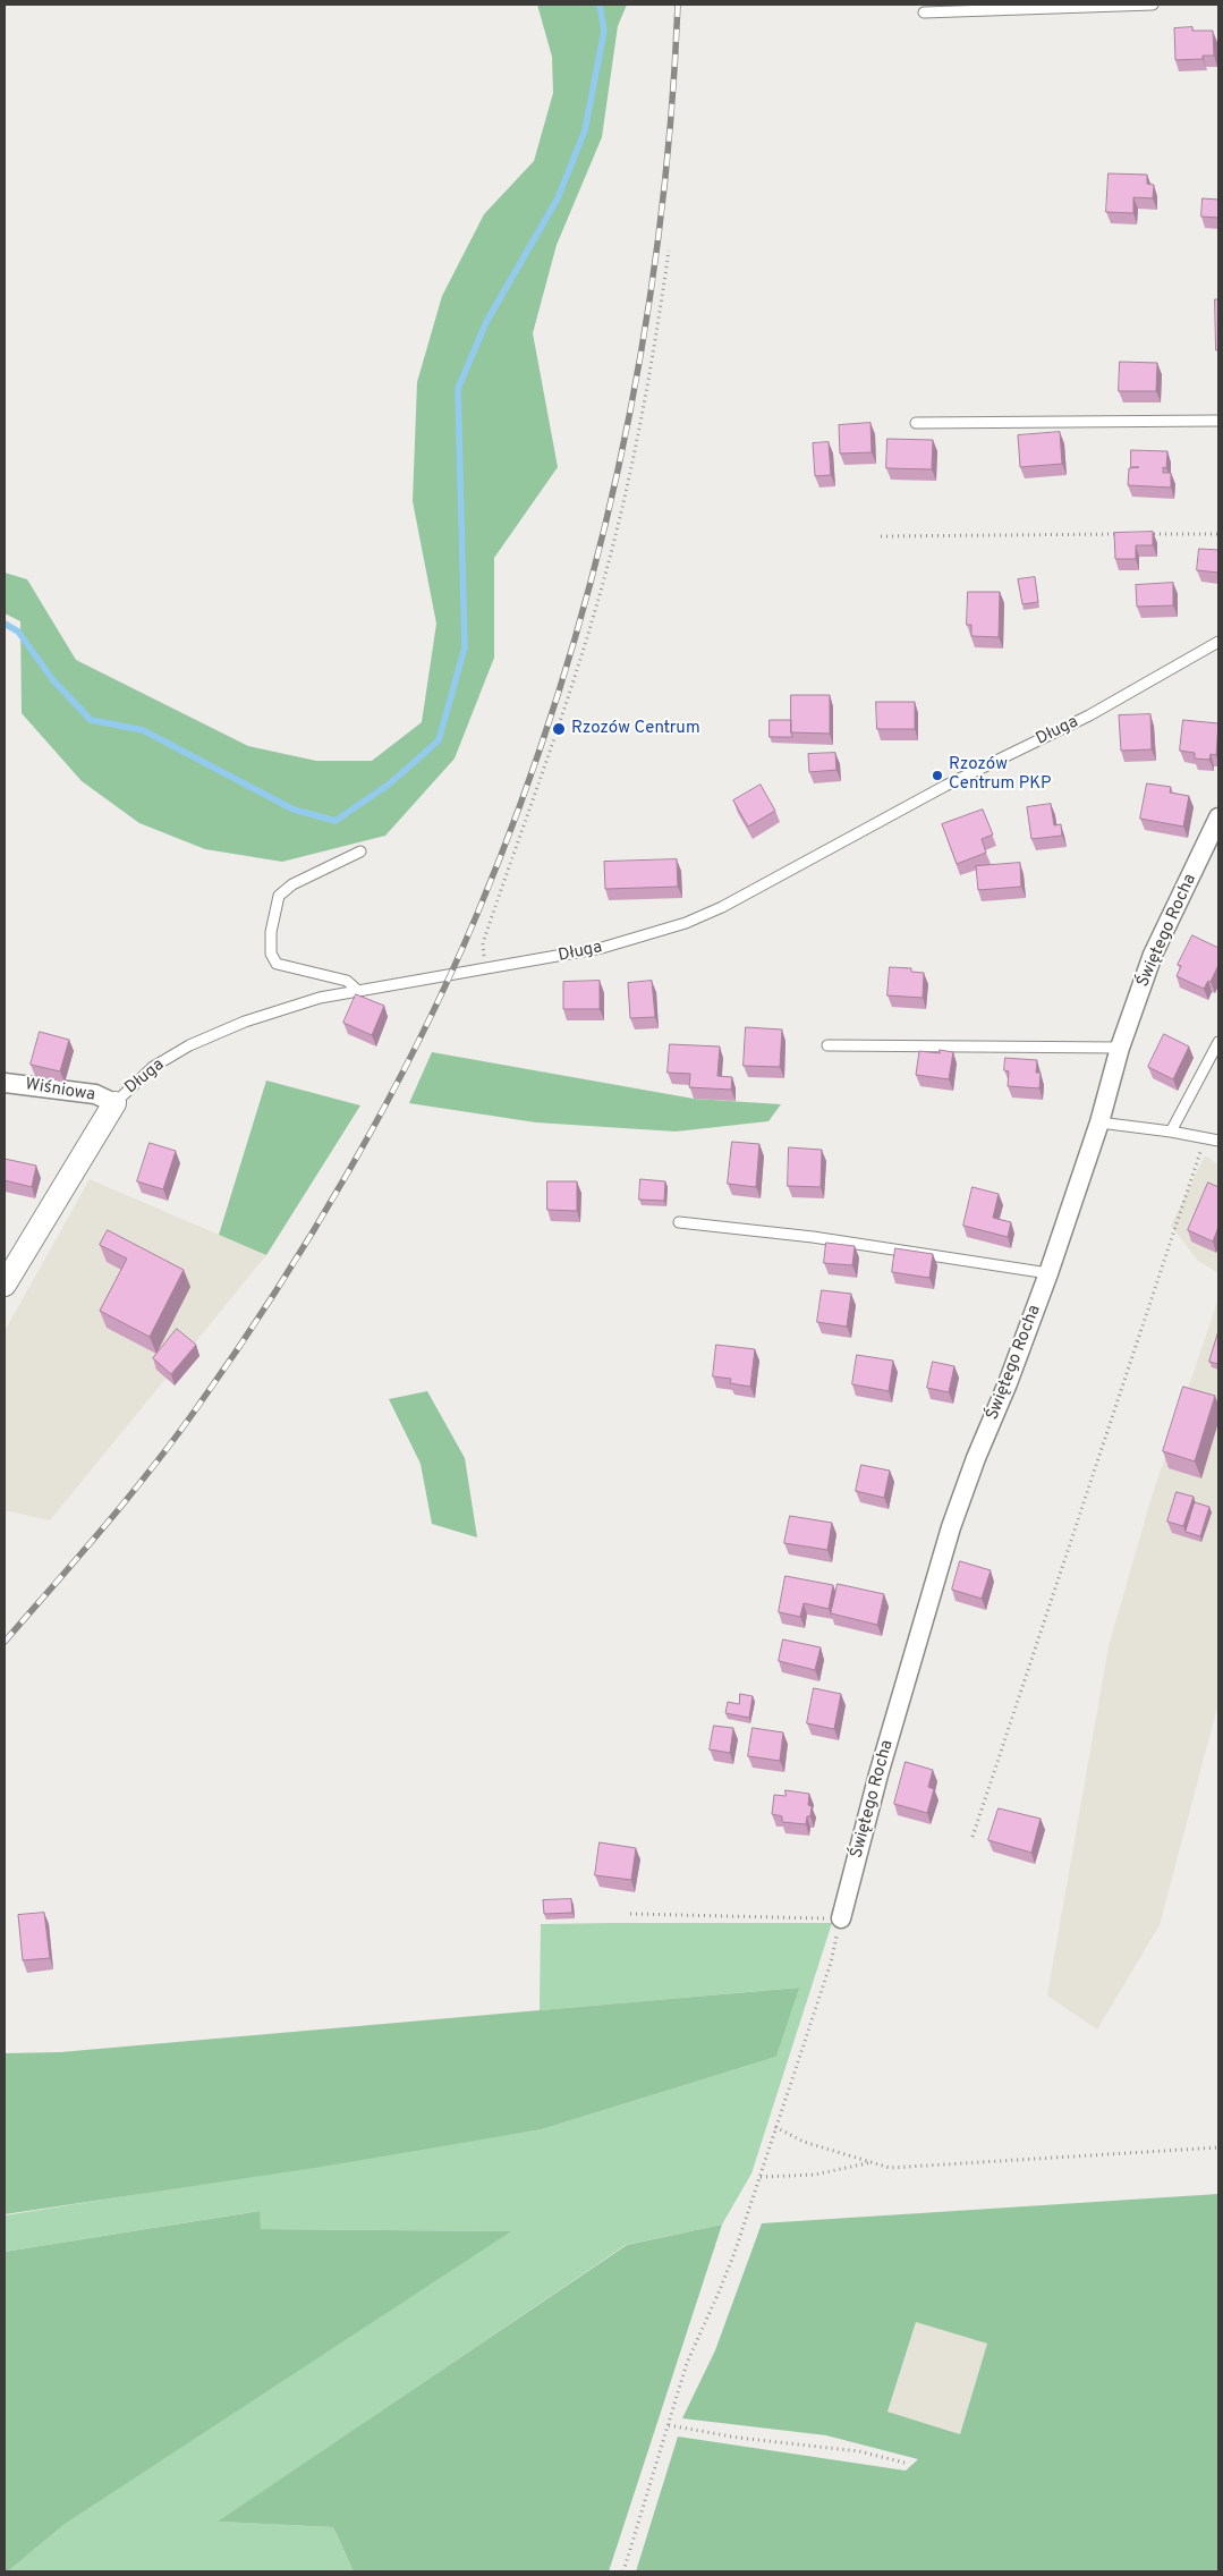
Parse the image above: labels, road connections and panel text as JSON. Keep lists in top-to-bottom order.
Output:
{
  "streets": {
    "street": ["Długa", "Świętego Rocha", "Wiśniowa"]
  },
  "crossings": [
    ["Długa", "Wiśniowa"]
  ],
  "places": ["Rzozów Centrum", "Rzozów Centrum PKP"]
}
